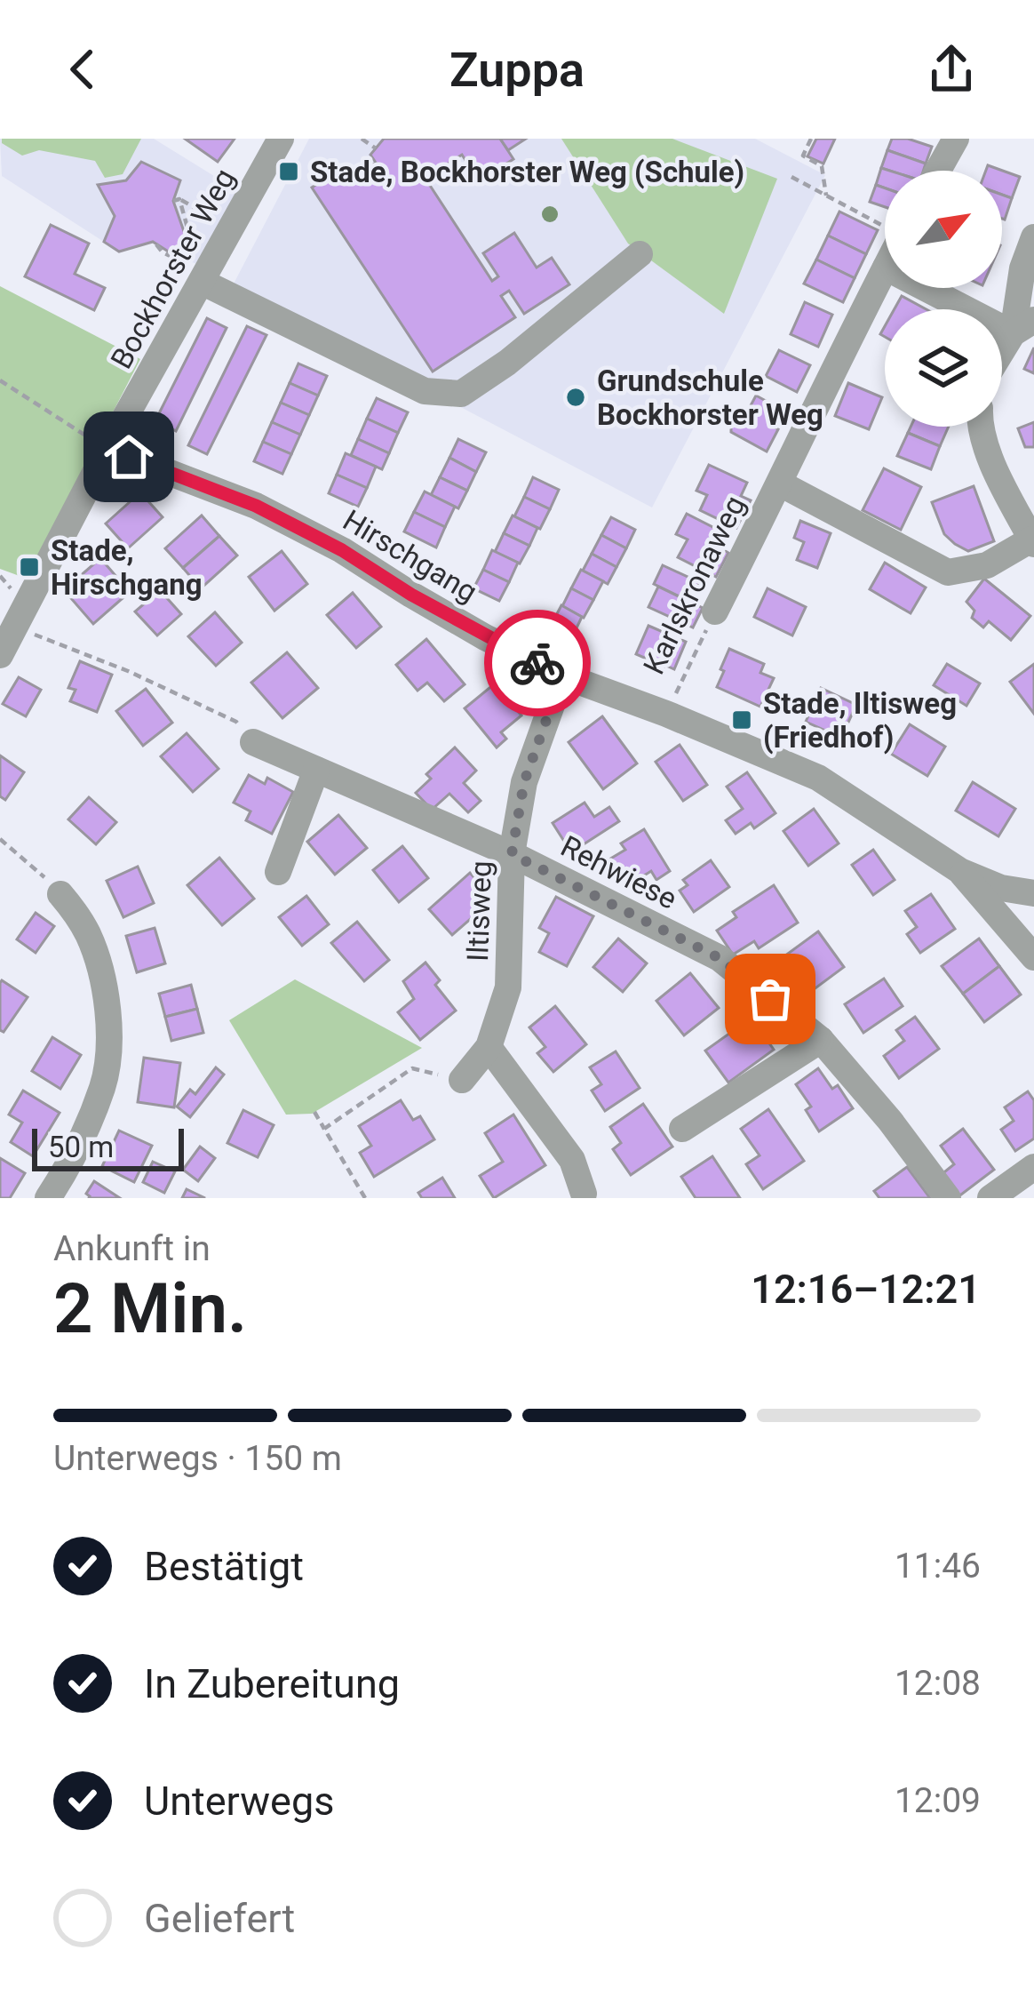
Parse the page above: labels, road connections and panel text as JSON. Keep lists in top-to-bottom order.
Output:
{
  "streets": {
    "street": [
      "Bockhorster Weg",
      "Hirschgang",
      "Karlskronaweg",
      "Rehwiese",
      "Iltisweg"
    ]
  },
  "crossings": [
    ["Bockhorster Weg", "Hirschgang"],
    ["Hirschgang", "Karlskronaweg"],
    ["Hirschgang", "Iltisweg"],
    ["Rehwiese", "Iltisweg"]
  ],
  "places": {
    "transit": ["Stade, Bockhorster Weg (Schule)", "Stade, Hirschgang", "Stade, Iltisweg (Friedhof)"],
    "other": ["Grundschule Bockhorster Weg"]
  },
  "scale_bar": "50 m",
  "north": "top right",
  "page": {
    "header": "Zuppa",
    "scale": "50 m",
    "heading": ["2 Min.", "Ankunft in", "12:16–12:21"],
    "bar": "Unterwegs · 150 m",
    "list": [
      ["Bestätigt", "11:46"],
      ["In Zubereitung", "12:08"],
      ["Unterwegs", "12:09"],
      "Geliefert"
    ]
  }
}
